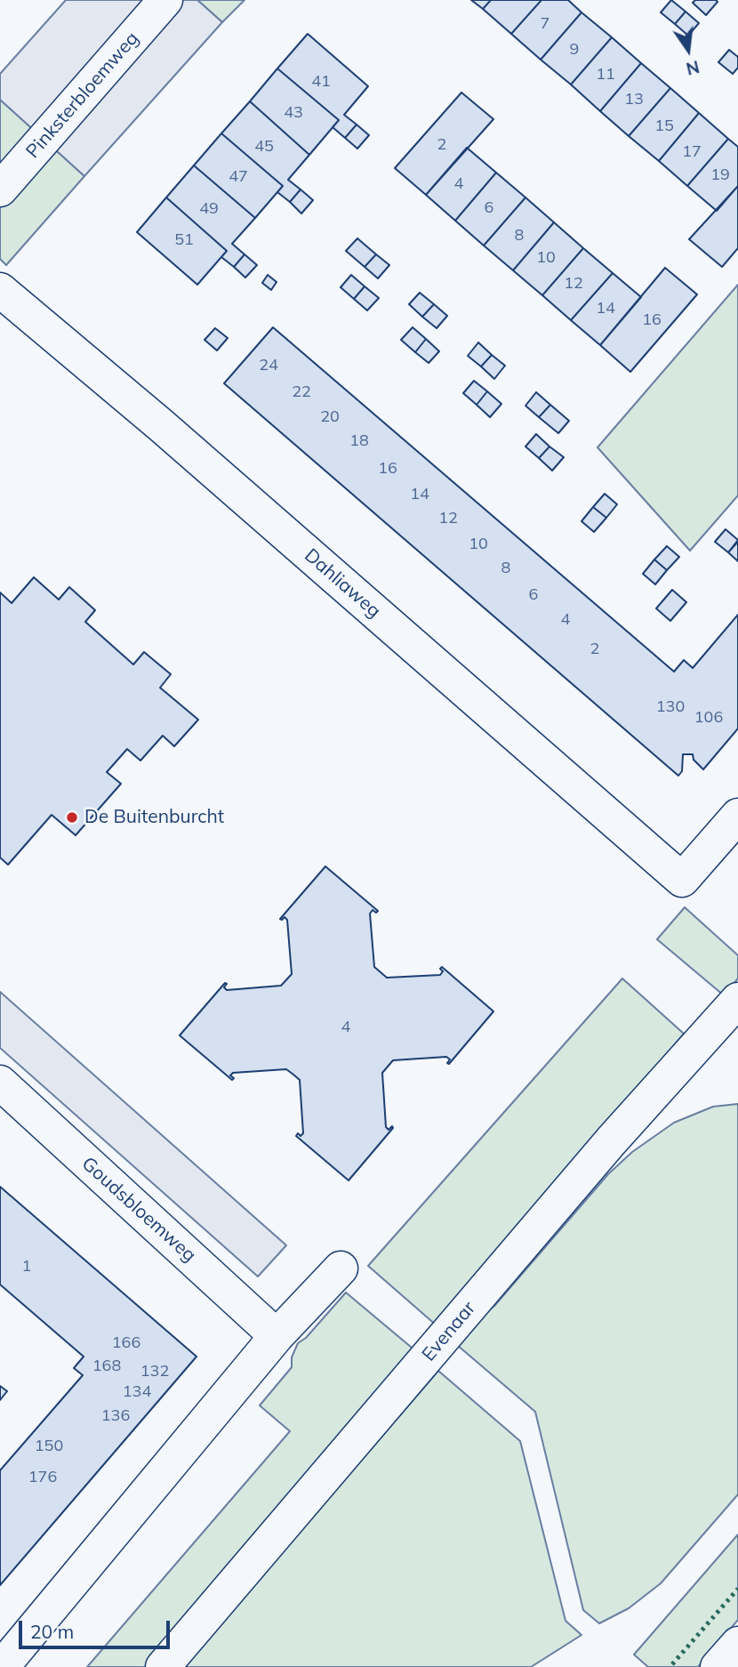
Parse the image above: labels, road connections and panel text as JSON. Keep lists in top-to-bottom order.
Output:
{
  "streets": {
    "street": [
      "Pinksterbloemweg",
      "Dahliaweg",
      "Goudsbloemweg",
      "Evenaar"
    ]
  },
  "places": ["De Buitenburcht"],
  "house_numbers": [
    "7",
    "9",
    "11",
    "41",
    "13",
    "43",
    "15",
    "2",
    "45",
    "17",
    "19",
    "47",
    "4",
    "6",
    "49",
    "8",
    "51",
    "10",
    "12",
    "14",
    "16",
    "24",
    "22",
    "20",
    "18",
    "16",
    "14",
    "12",
    "10",
    "8",
    "6",
    "4",
    "2",
    "130",
    "106",
    "4",
    "1",
    "166",
    "168",
    "132",
    "134",
    "136",
    "150",
    "176"
  ],
  "scale_bar": "20 m",
  "north": "bottom"
}
